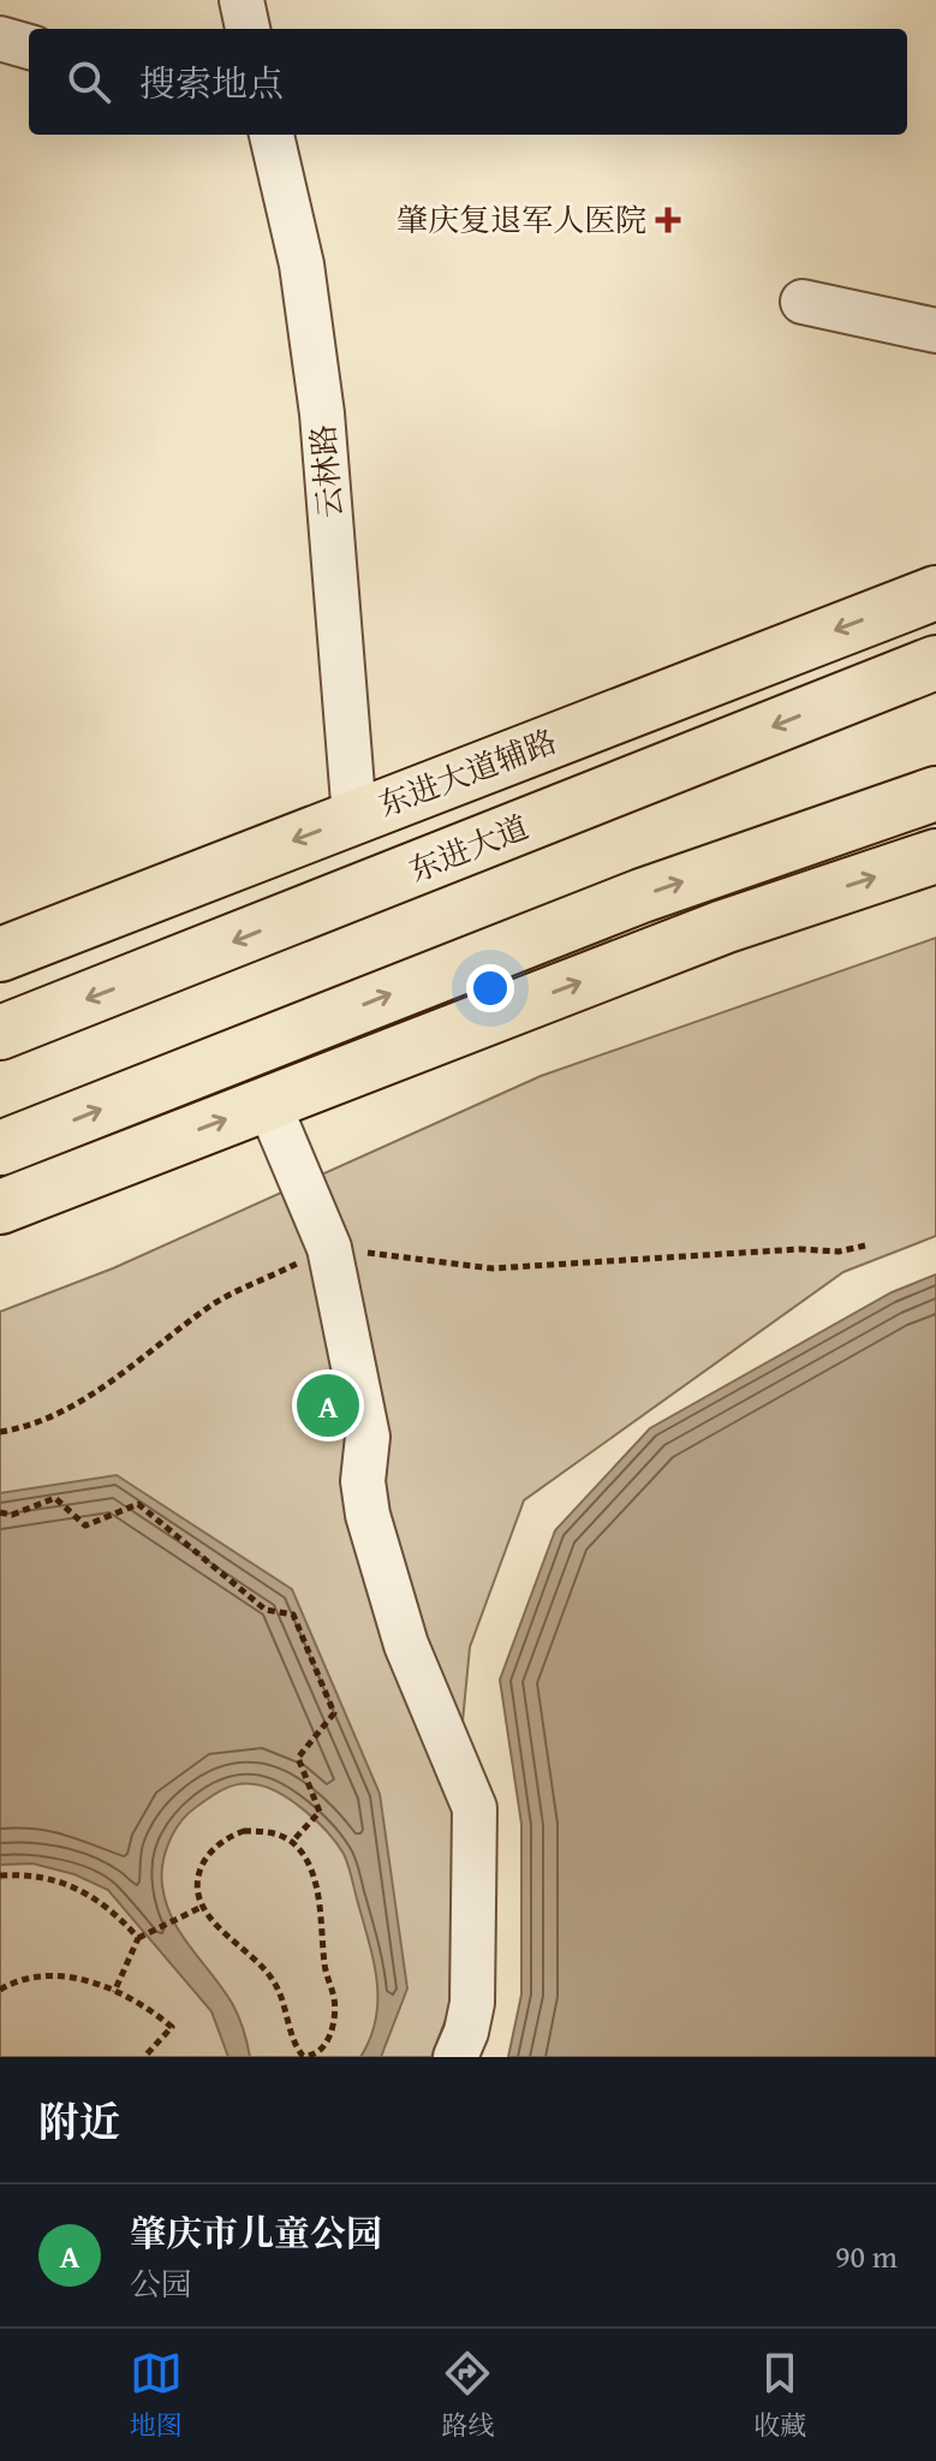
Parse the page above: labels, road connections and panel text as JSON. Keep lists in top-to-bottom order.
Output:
{
  "streets": {
    "main road": ["东进大道辅路", "东进大道"],
    "street": ["云林路"]
  },
  "crossings": [
    ["云林路", "东进大道辅路"]
  ],
  "places": {
    "health": ["肇庆复退军人医院"]
  },
  "page": {
    "search": "搜索地点",
    "pins": "A",
    "heading": "附近",
    "list": [
      {
        "mark": "A",
        "name": "肇庆市儿童公园",
        "note": "公园",
        "value": "90 m"
      }
    ],
    "nav": ["地图", "路线", "收藏"]
  }
}
